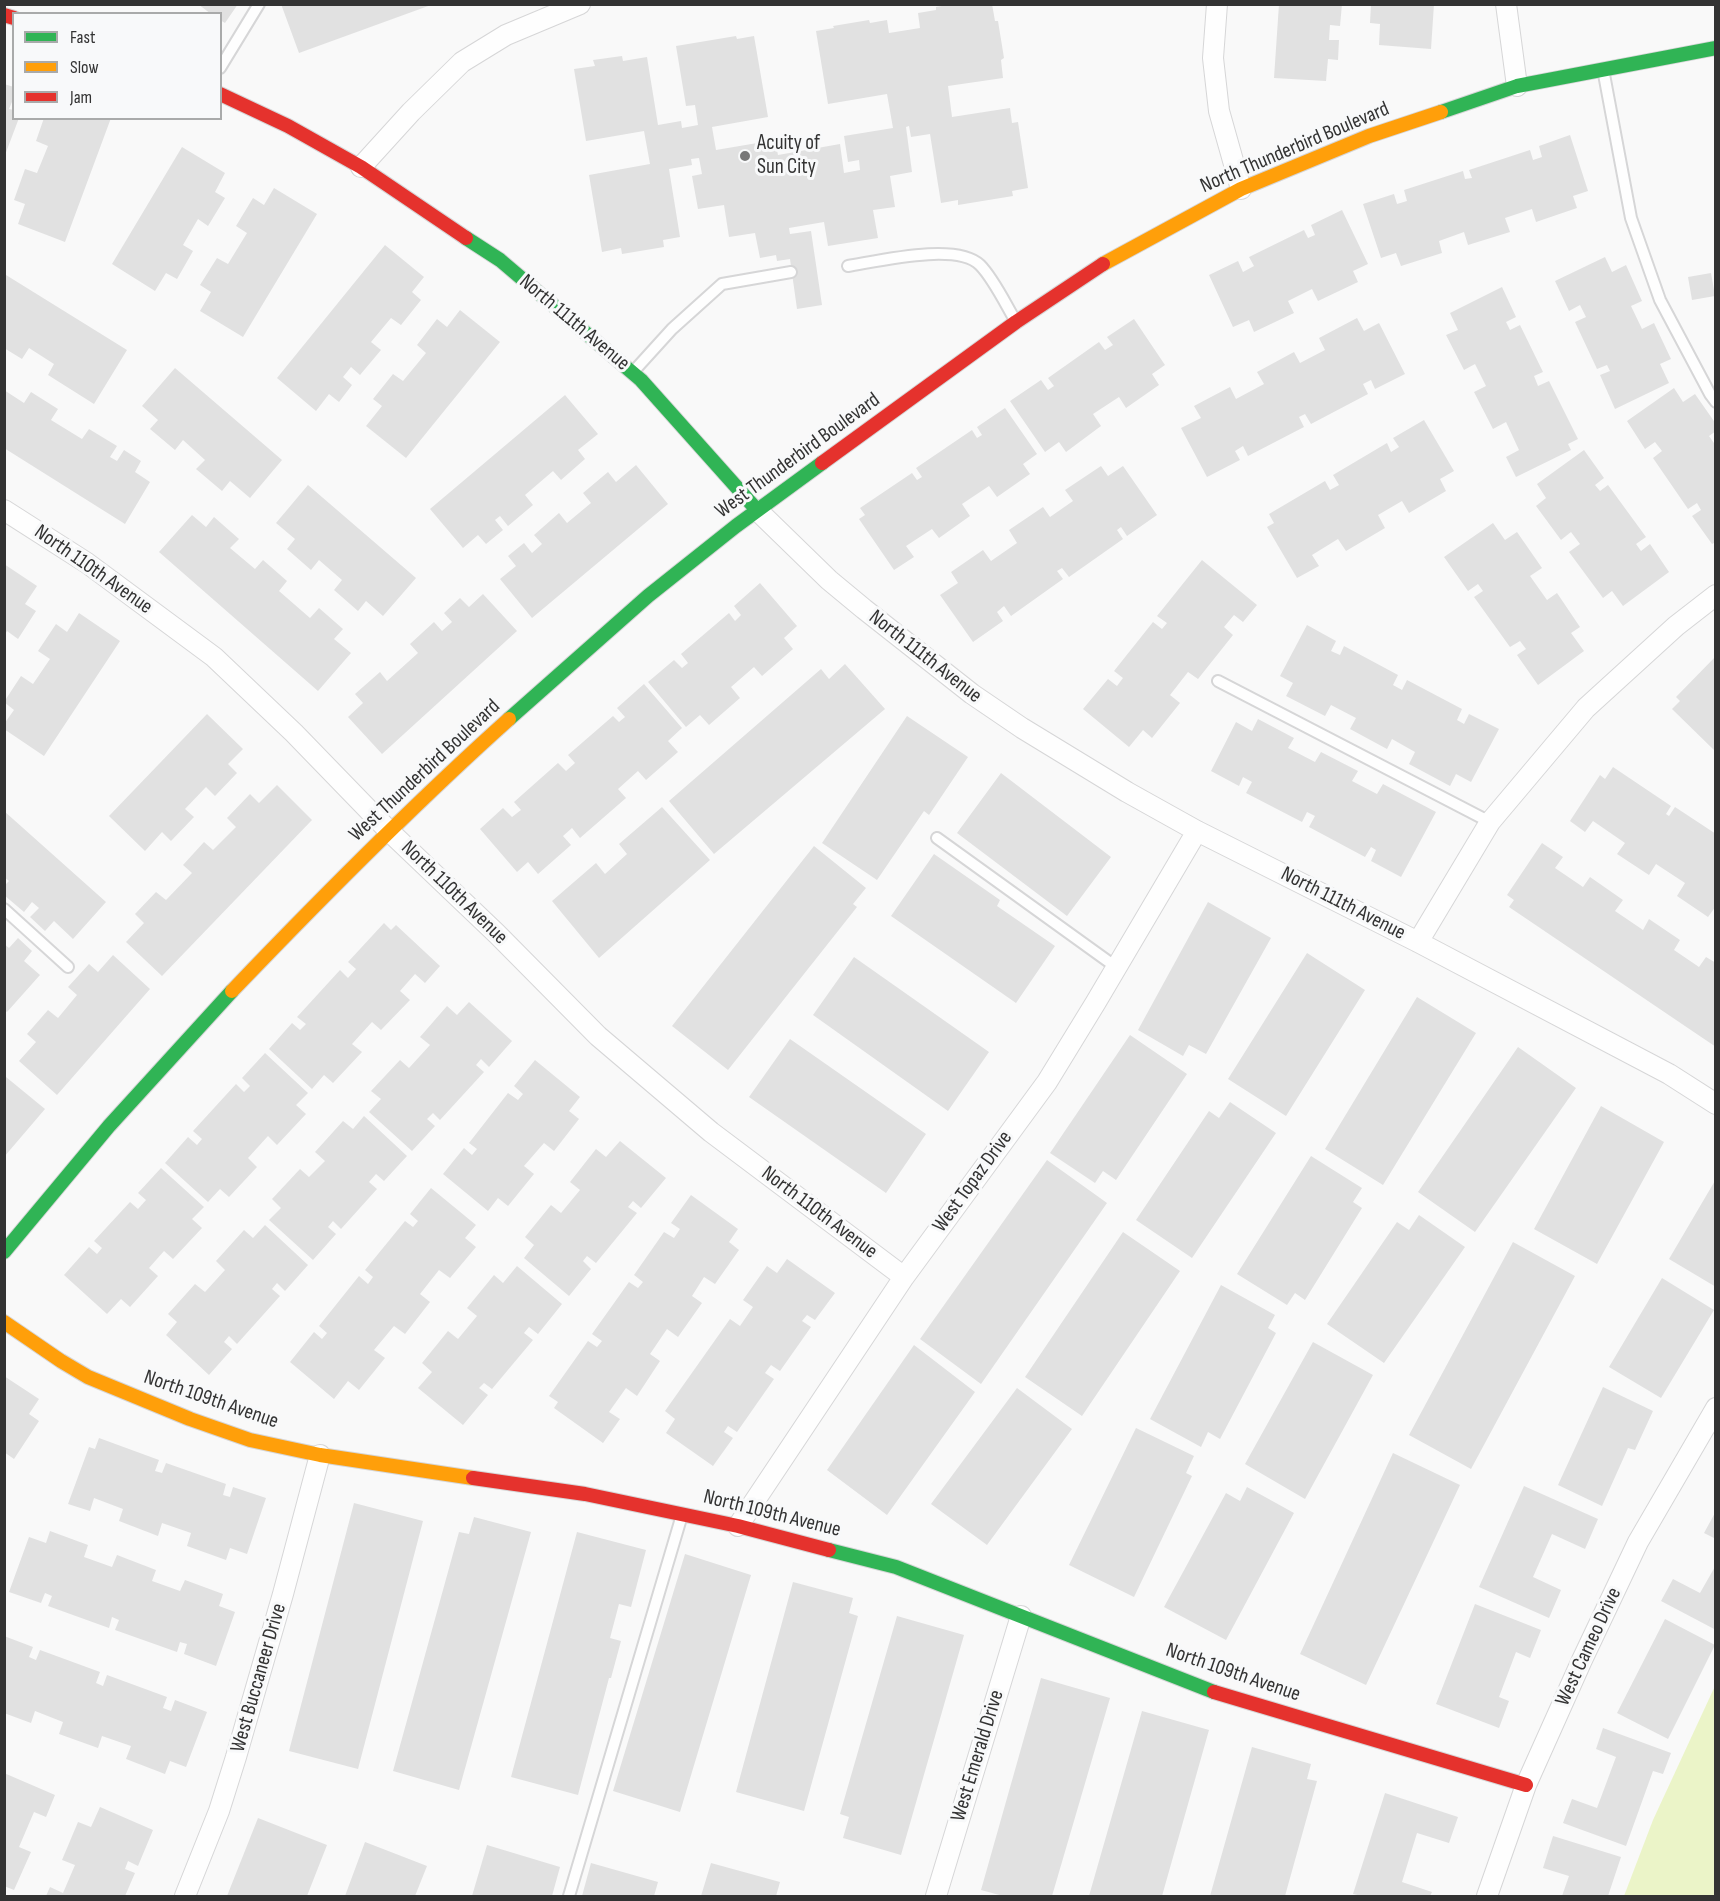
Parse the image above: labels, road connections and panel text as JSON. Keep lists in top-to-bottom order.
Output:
{
  "streets": {
    "street": [
      "North Thunderbird Boulevard",
      "North 111th Avenue",
      "West Thunderbird Boulevard",
      "North 110th Avenue",
      "West Topaz Drive",
      "North 109th Avenue",
      "West Cameo Drive",
      "West Buccaneer Drive",
      "West Emerald Drive"
    ]
  },
  "crossings": [
    ["North Thunderbird Boulevard", "West Thunderbird Boulevard"],
    ["North 111th Avenue", "West Thunderbird Boulevard"],
    ["North 111th Avenue", "West Topaz Drive"],
    ["West Thunderbird Boulevard", "North 110th Avenue"],
    ["North 110th Avenue", "West Topaz Drive"],
    ["West Topaz Drive", "North 109th Avenue"],
    ["North 109th Avenue", "West Cameo Drive"],
    ["North 109th Avenue", "West Buccaneer Drive"],
    ["North 109th Avenue", "West Emerald Drive"]
  ],
  "places": ["Acuity of Sun City"],
  "legend": ["Fast", "Slow", "Jam"]
}
